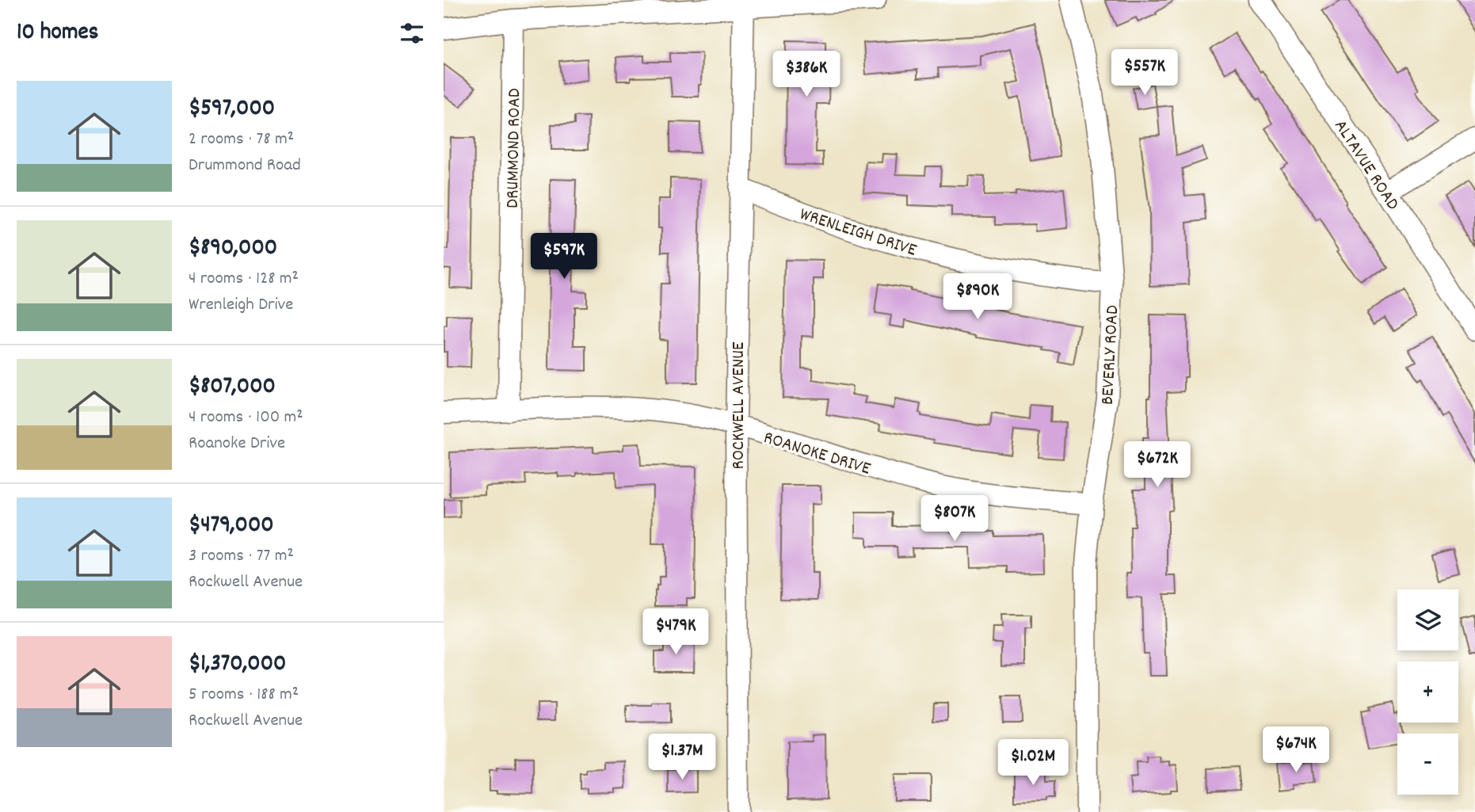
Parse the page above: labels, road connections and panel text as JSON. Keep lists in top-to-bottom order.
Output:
{
  "streets": {
    "street": [
      "DRUMMOND ROAD",
      "ALTAVUE ROAD",
      "WRENLEIGH DRIVE",
      "BEVERLY ROAD",
      "ROCKWELL AVENUE",
      "ROANOKE DRIVE"
    ]
  },
  "crossings": [
    ["DRUMMOND ROAD", "ROANOKE DRIVE"],
    ["WRENLEIGH DRIVE", "BEVERLY ROAD"],
    ["WRENLEIGH DRIVE", "ROCKWELL AVENUE"],
    ["BEVERLY ROAD", "ROANOKE DRIVE"],
    ["ROCKWELL AVENUE", "ROANOKE DRIVE"]
  ],
  "page": {
    "heading": "10 homes",
    "price": [
      "$557K",
      "$386K",
      "$597K",
      "$890K",
      "$672K",
      "$807K",
      "$479K",
      "$674K",
      "$1.37M",
      "$1.02M"
    ],
    "list": [
      {
        "name": "$597,000",
        "note": "2 rooms · 78 m² · Drummond Road"
      },
      {
        "name": "$890,000",
        "note": "4 rooms · 128 m² · Wrenleigh Drive"
      },
      {
        "name": "$807,000",
        "note": "4 rooms · 100 m² · Roanoke Drive"
      },
      {
        "name": "$479,000",
        "note": "3 rooms · 77 m² · Rockwell Avenue"
      },
      {
        "name": "$1,370,000",
        "note": "5 rooms · 188 m² · Rockwell Avenue"
      }
    ],
    "map_buttons": ["+", "−"]
  }
}
